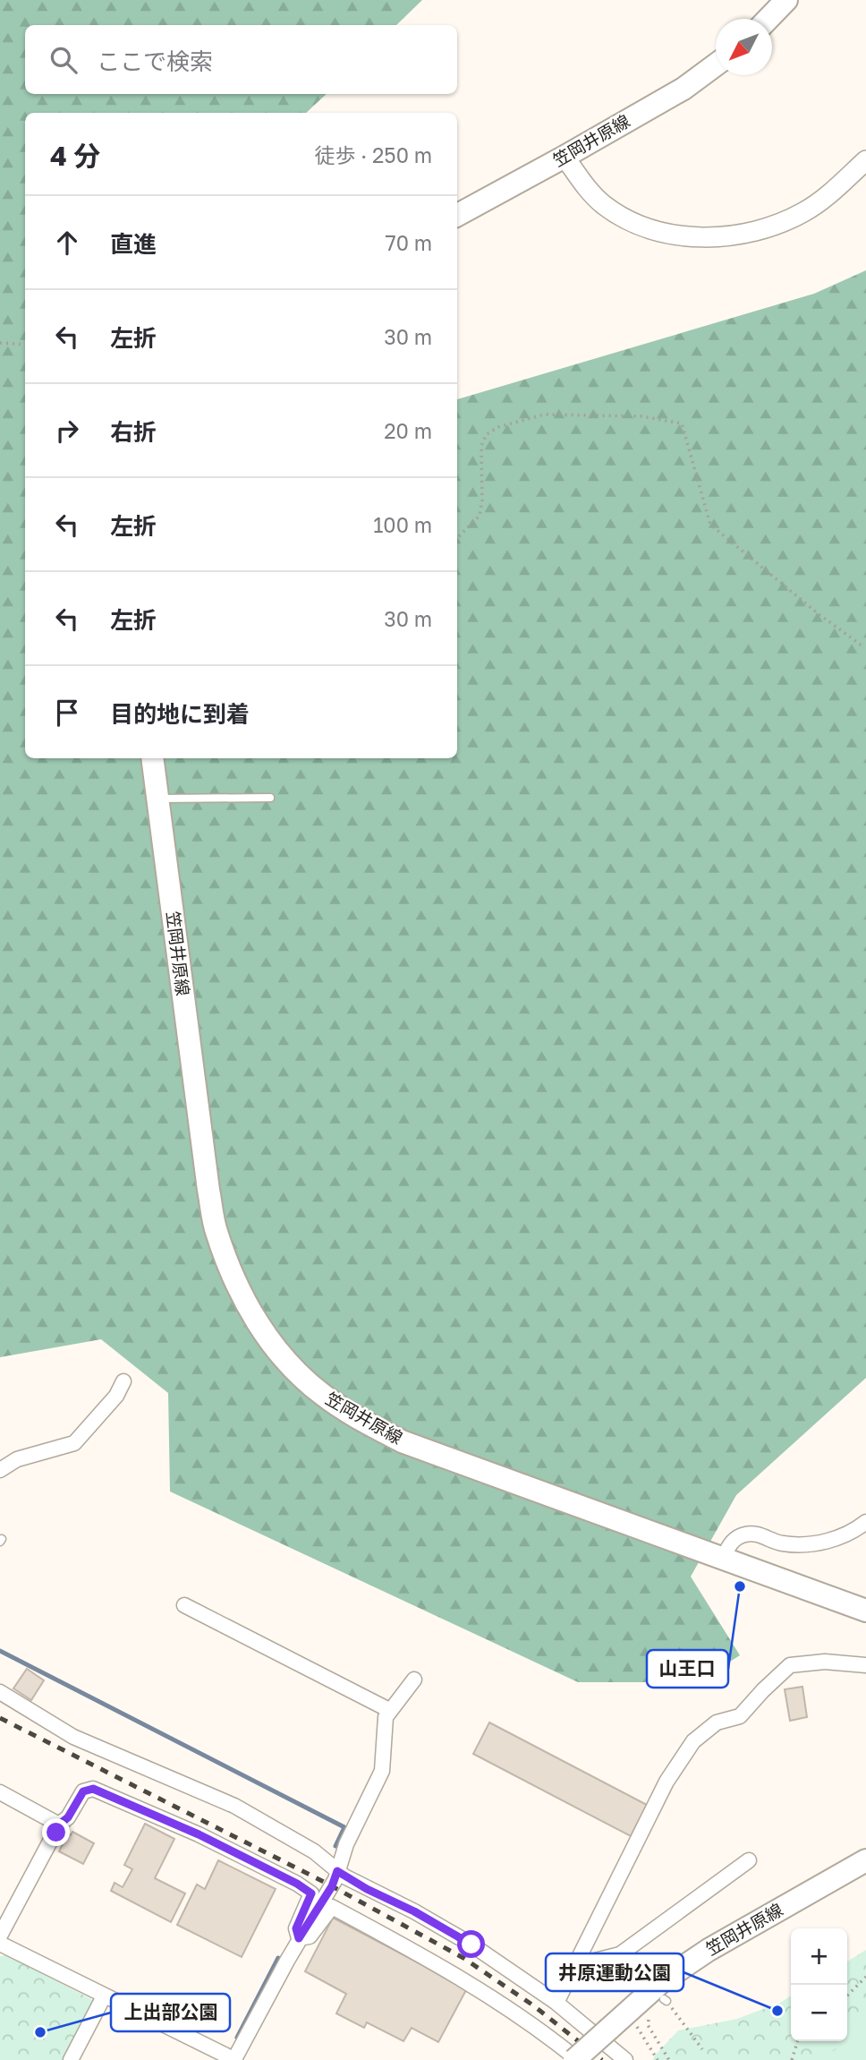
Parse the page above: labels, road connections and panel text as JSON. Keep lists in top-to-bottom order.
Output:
{
  "streets": {
    "main road": ["笠岡井原線"]
  },
  "places": ["山王口", "井原運動公園", "上出部公園"],
  "north": "bottom left",
  "page": {
    "search": "ここで検索",
    "heading": ["4 分", "徒歩 · 250 m"],
    "list": [
      ["直進", "70 m"],
      ["左折", "30 m"],
      ["右折", "20 m"],
      ["左折", "100 m"],
      ["左折", "30 m"],
      "目的地に到着"
    ],
    "map_buttons": ["+", "−"]
  }
}
